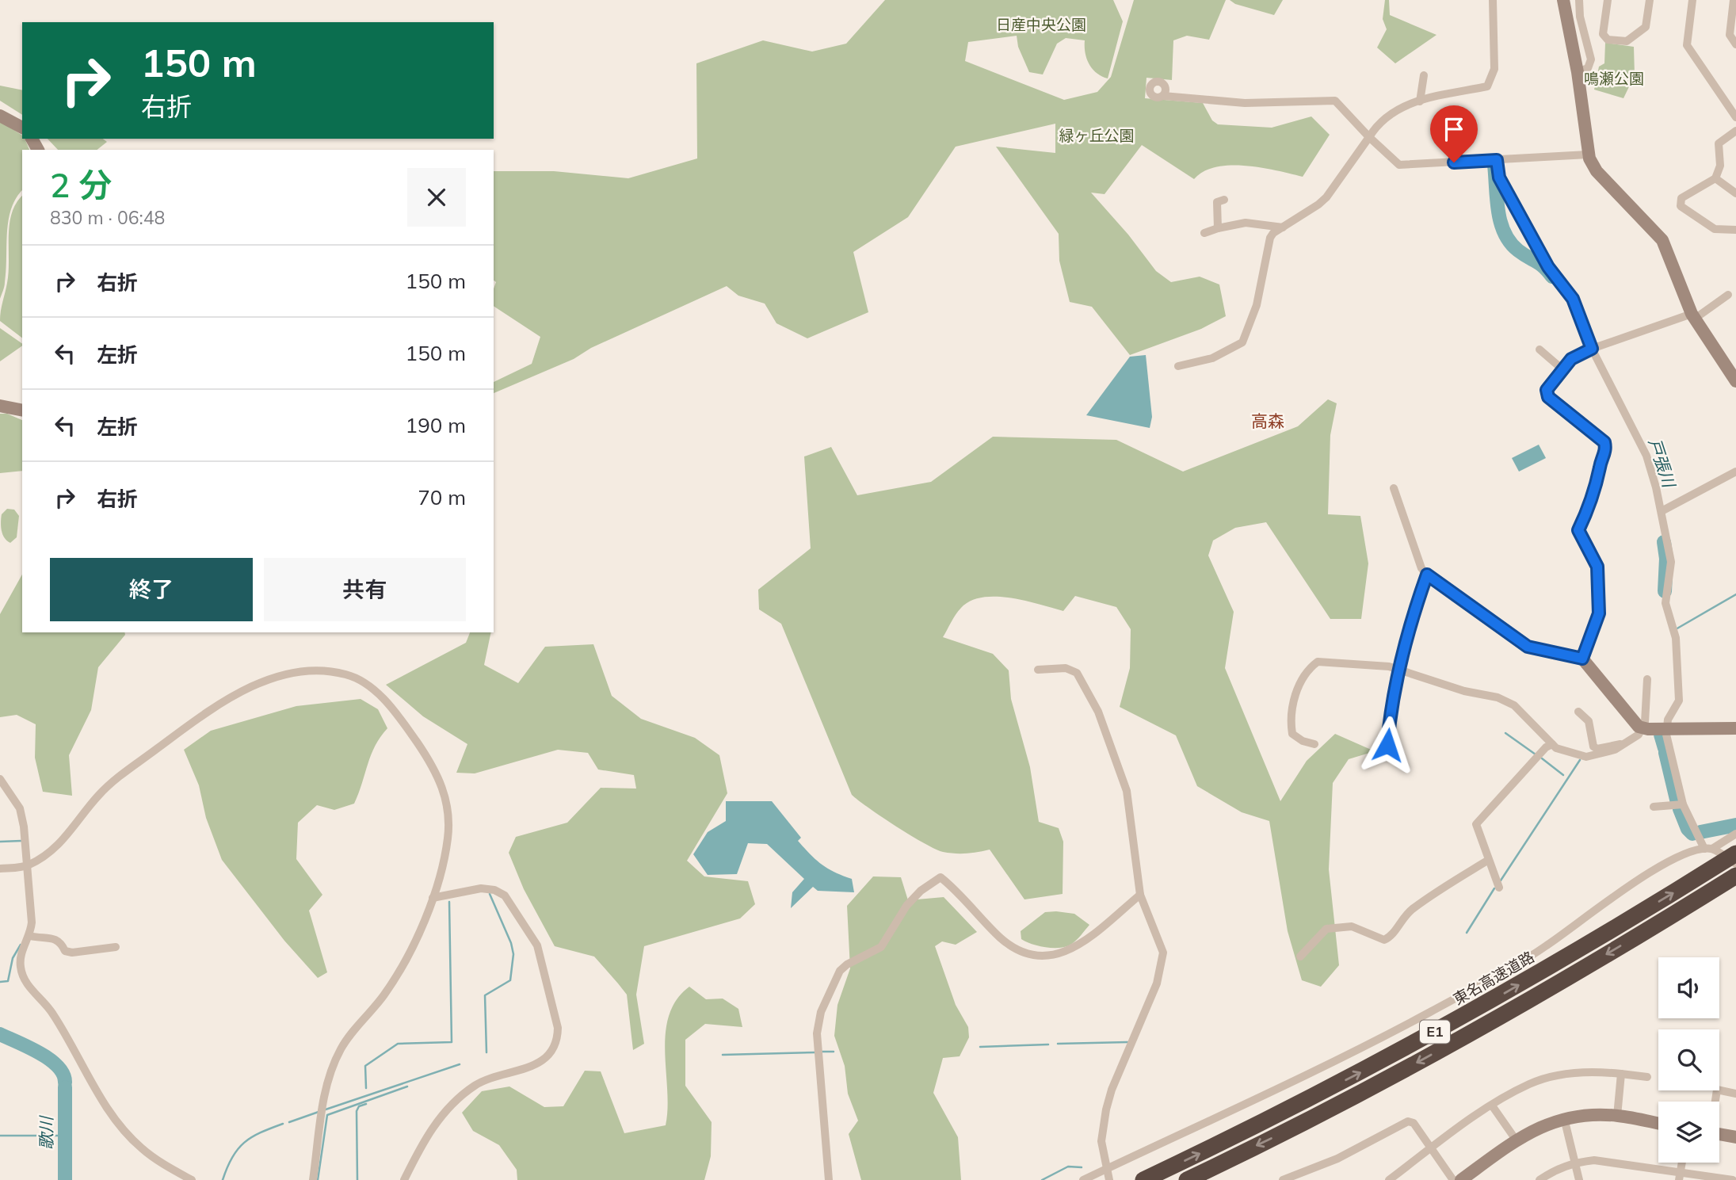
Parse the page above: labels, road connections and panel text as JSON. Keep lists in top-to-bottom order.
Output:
{
  "streets": {
    "highway": ["東名高速道路", "E1"]
  },
  "districts": ["高森"],
  "water": ["戸張川", "歌川"],
  "parks": ["日産中央公園", "鳴瀬公園", "緑ヶ丘公園"],
  "page": {
    "turn": ["150 m", "右折"],
    "heading": ["2 分", "830 m · 06:48"],
    "list": [
      {
        "name": "右折",
        "value": "150 m"
      },
      {
        "name": "左折",
        "value": "150 m"
      },
      {
        "name": "左折",
        "value": "190 m"
      },
      {
        "name": "右折",
        "value": "70 m"
      }
    ],
    "buttons": ["終了", "共有"]
  }
}
